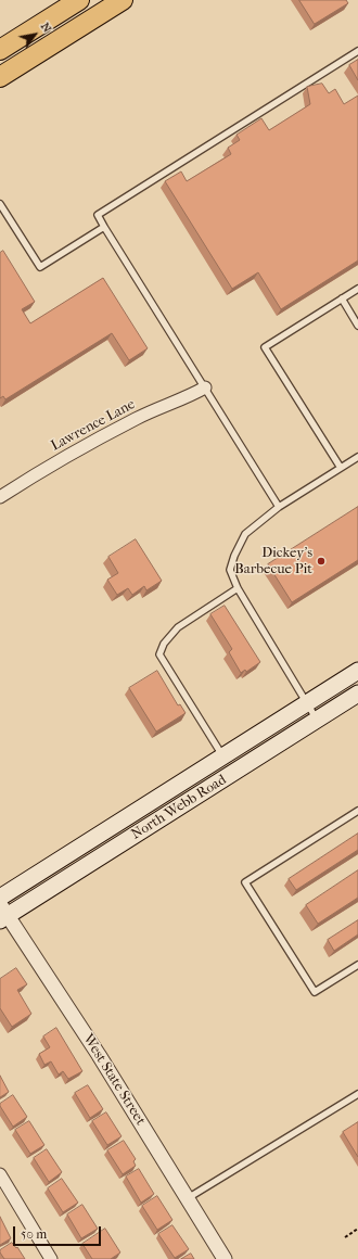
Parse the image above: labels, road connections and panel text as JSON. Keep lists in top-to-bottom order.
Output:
{
  "streets": {
    "main road": ["North Webb Road"],
    "street": ["Lawrence Lane", "West State Street"]
  },
  "crossings": [
    ["North Webb Road", "West State Street"]
  ],
  "places": ["Dickey's Barbecue Pit"],
  "scale_bar": "50 m",
  "north": "top right"
}
